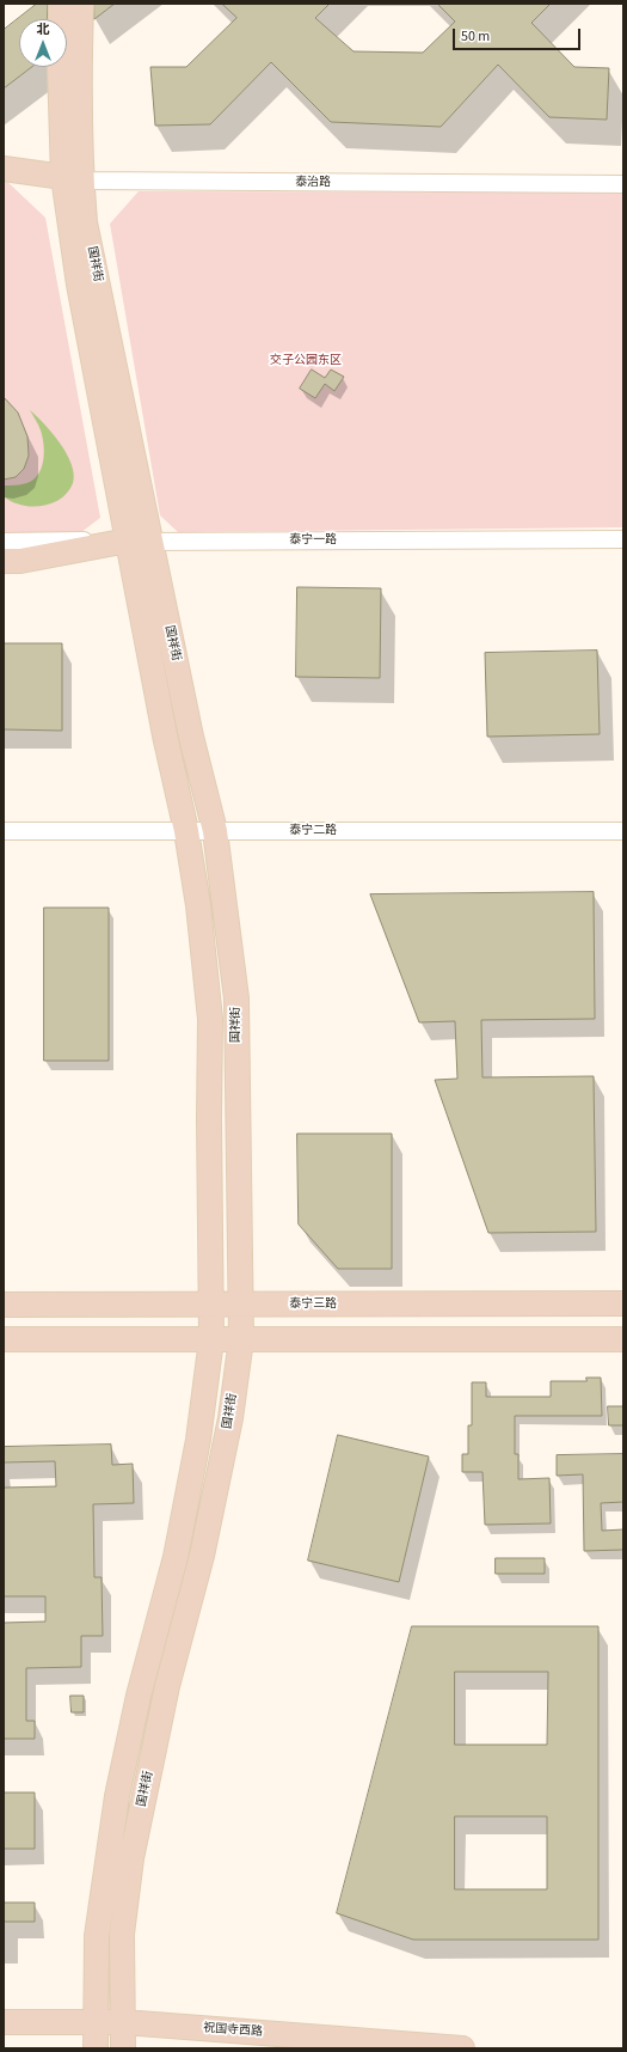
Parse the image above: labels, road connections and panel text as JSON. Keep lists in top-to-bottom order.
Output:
{
  "streets": {
    "main road": ["国祥街", "泰宁三路", "祝国寺西路"],
    "street": ["泰治路", "泰宁一路", "泰宁二路"]
  },
  "crossings": [
    ["泰治路", "国祥街"],
    ["国祥街", "泰宁一路"],
    ["国祥街", "泰宁二路"],
    ["国祥街", "泰宁三路"],
    ["国祥街", "祝国寺西路"]
  ],
  "parks": ["交子公园东区"],
  "scale_bar": "50 m",
  "north": "top"
}
